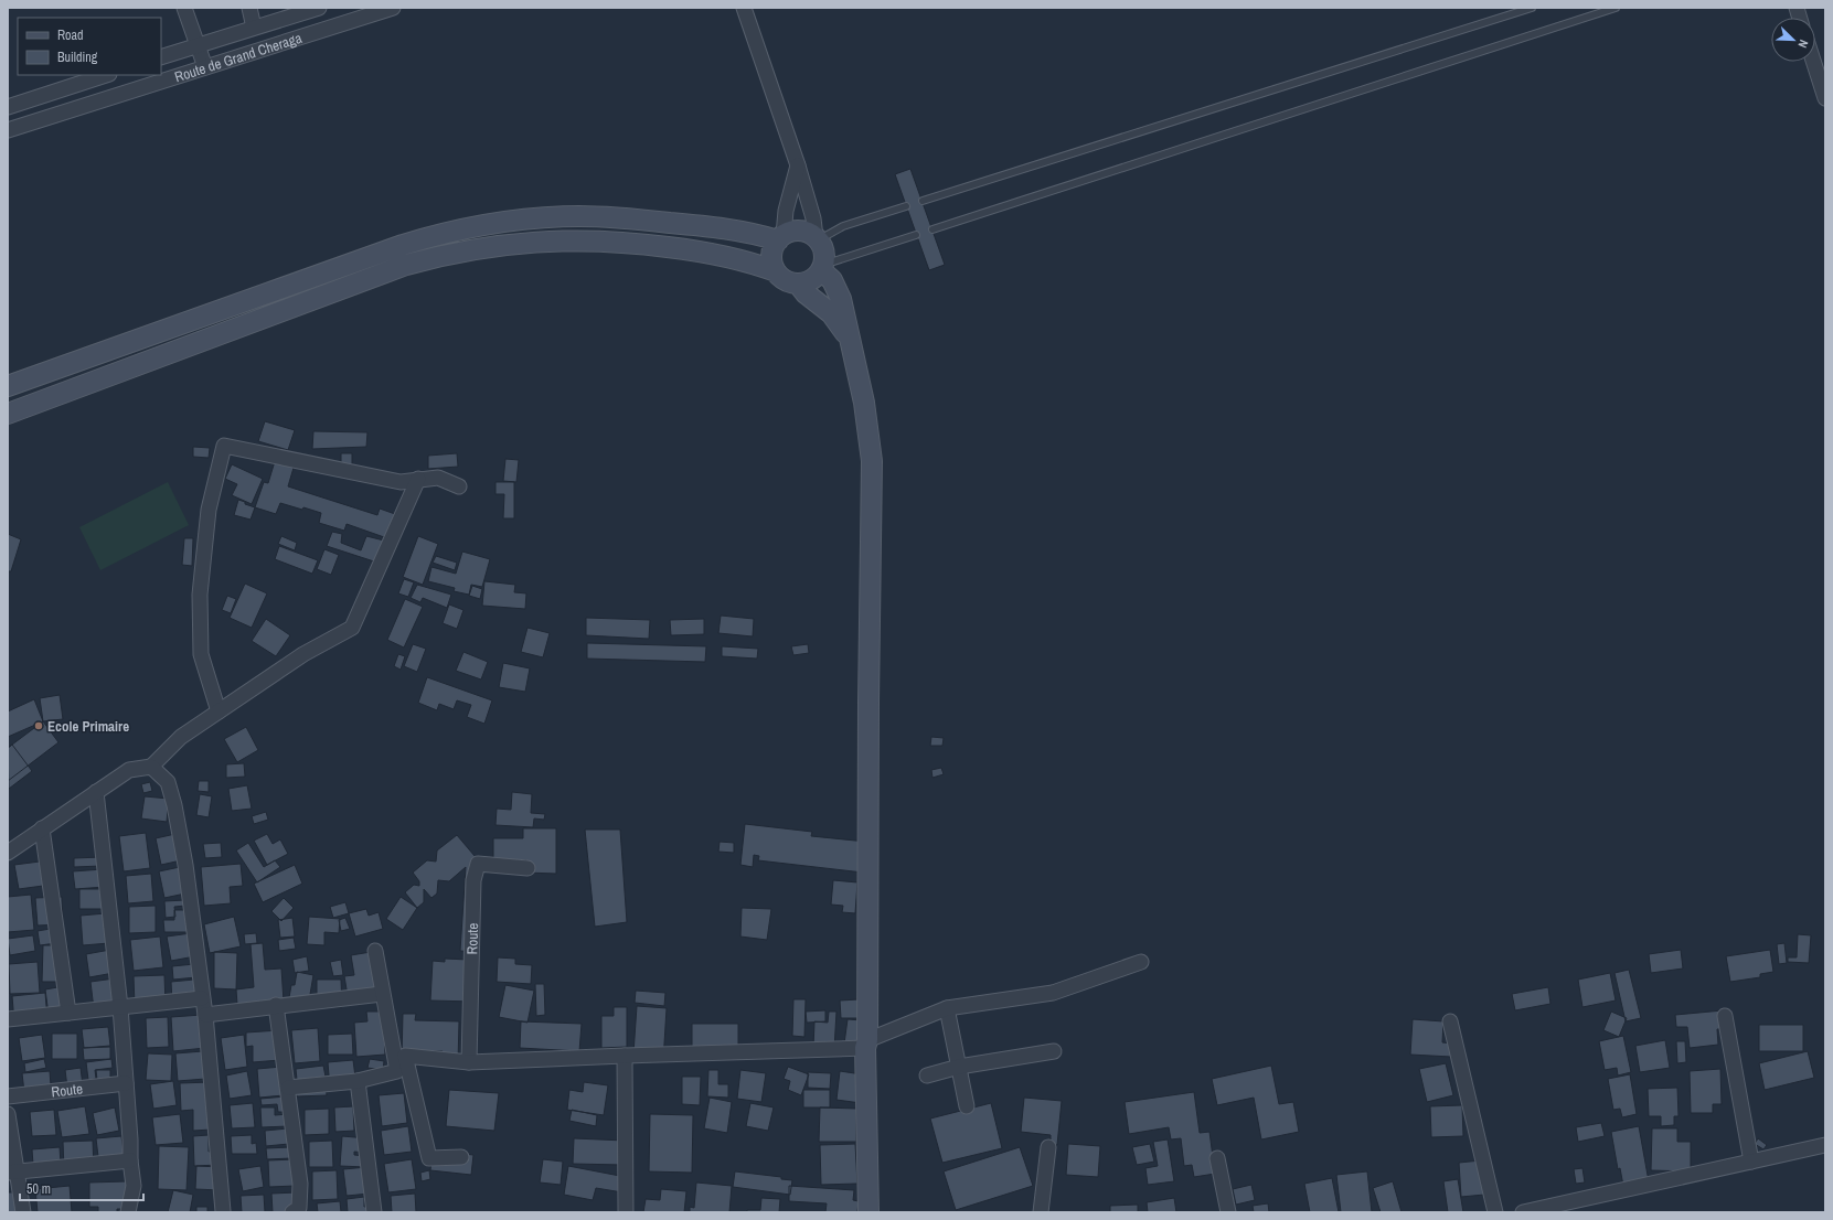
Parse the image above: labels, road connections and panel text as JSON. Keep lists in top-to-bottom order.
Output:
{
  "streets": {
    "street": ["Route de Grand Cheraga", "Route"]
  },
  "places": ["Ecole Primaire"],
  "legend": ["Road", "Building"],
  "scale_bar": "50 m",
  "north": "bottom right"
}
